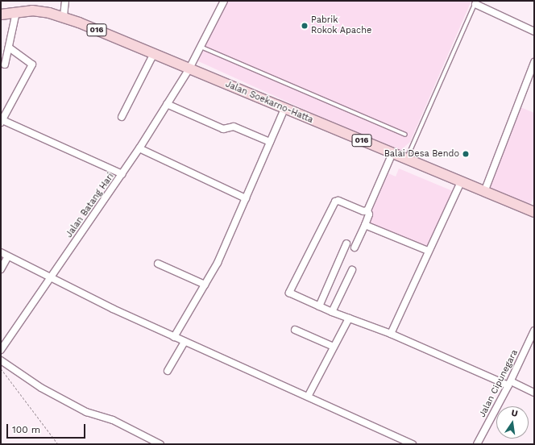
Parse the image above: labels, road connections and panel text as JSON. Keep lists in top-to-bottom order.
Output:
{
  "streets": {
    "main road": ["016", "Jalan Soekarno-Hatta"],
    "street": ["Jalan Batang Hari", "Jalan Cipunegara"]
  },
  "crossings": [
    ["Jalan Soekarno-Hatta", "Jalan Batang Hari"]
  ],
  "places": ["Pabrik Rokok Apache", "Balai Desa Bendo"],
  "scale_bar": "100 m",
  "north": "top"
}
